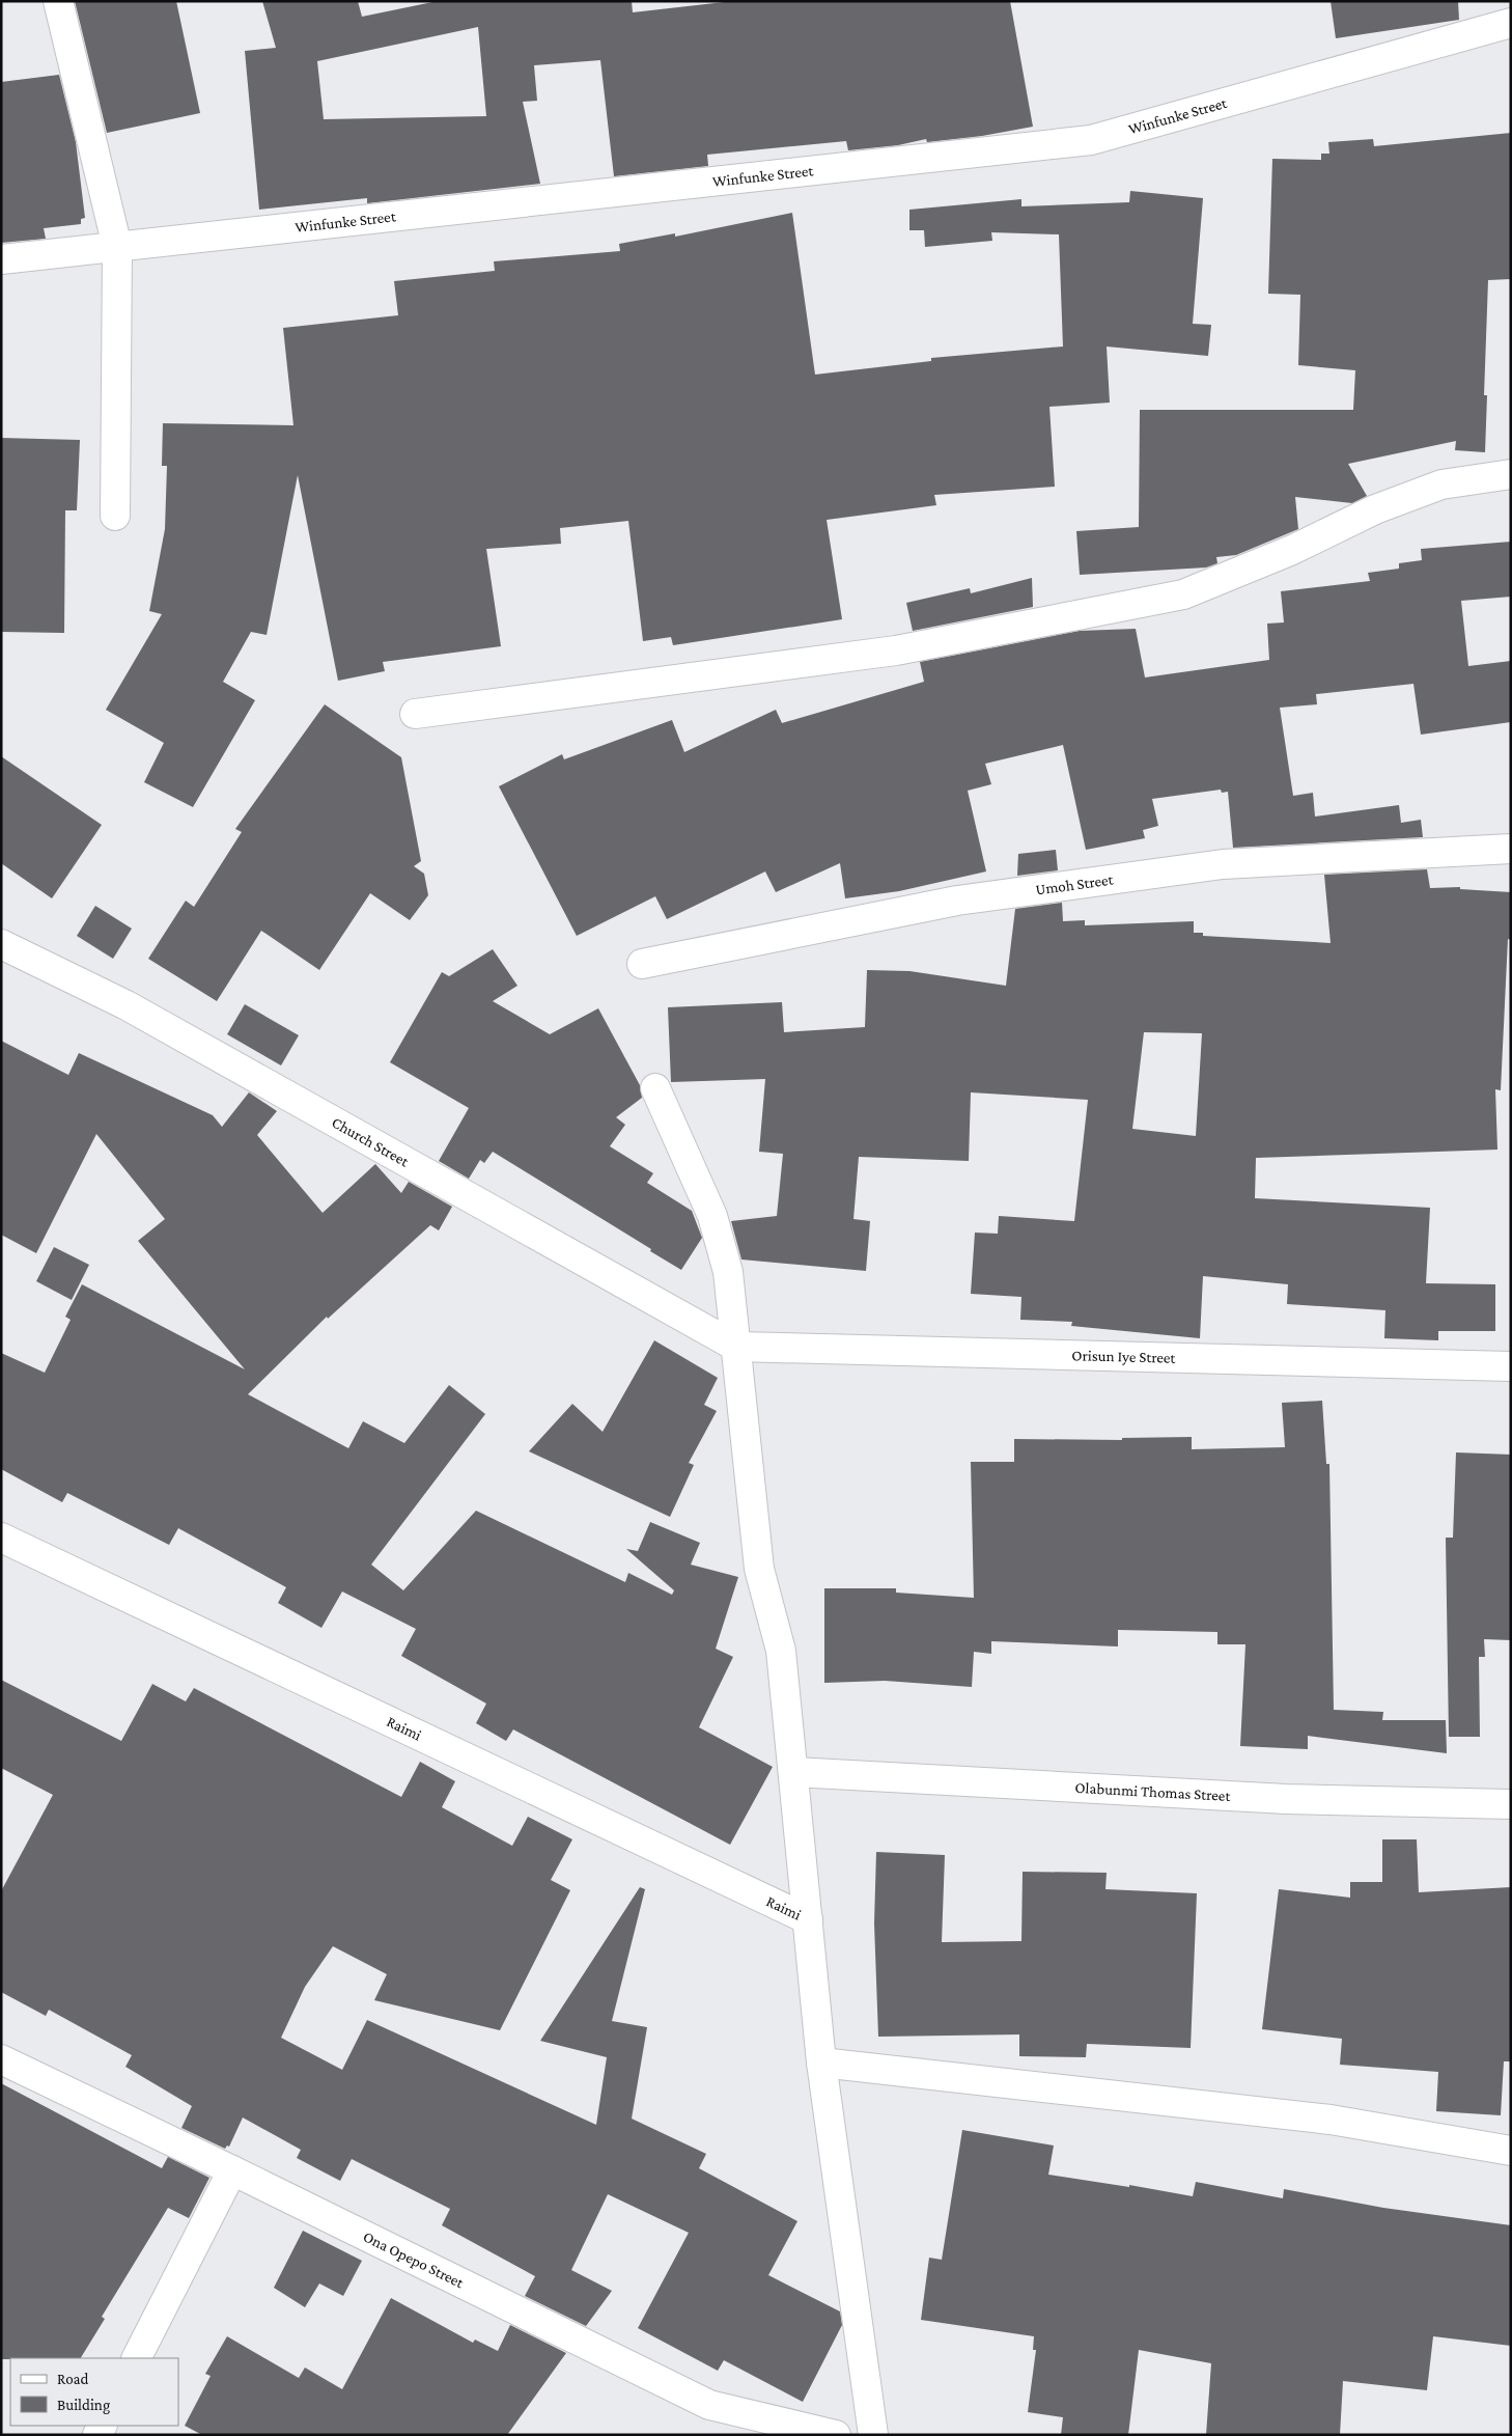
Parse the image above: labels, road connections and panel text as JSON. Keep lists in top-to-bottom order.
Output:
{
  "streets": {
    "street": [
      "Winfunke Street",
      "Umoh Street",
      "Church Street",
      "Orisun Iye Street",
      "Raimi",
      "Olabunmi Thomas Street",
      "Ona Opepo Street"
    ]
  },
  "crossings": [
    ["Church Street", "Orisun Iye Street"]
  ],
  "legend": ["Road", "Building"]
}
